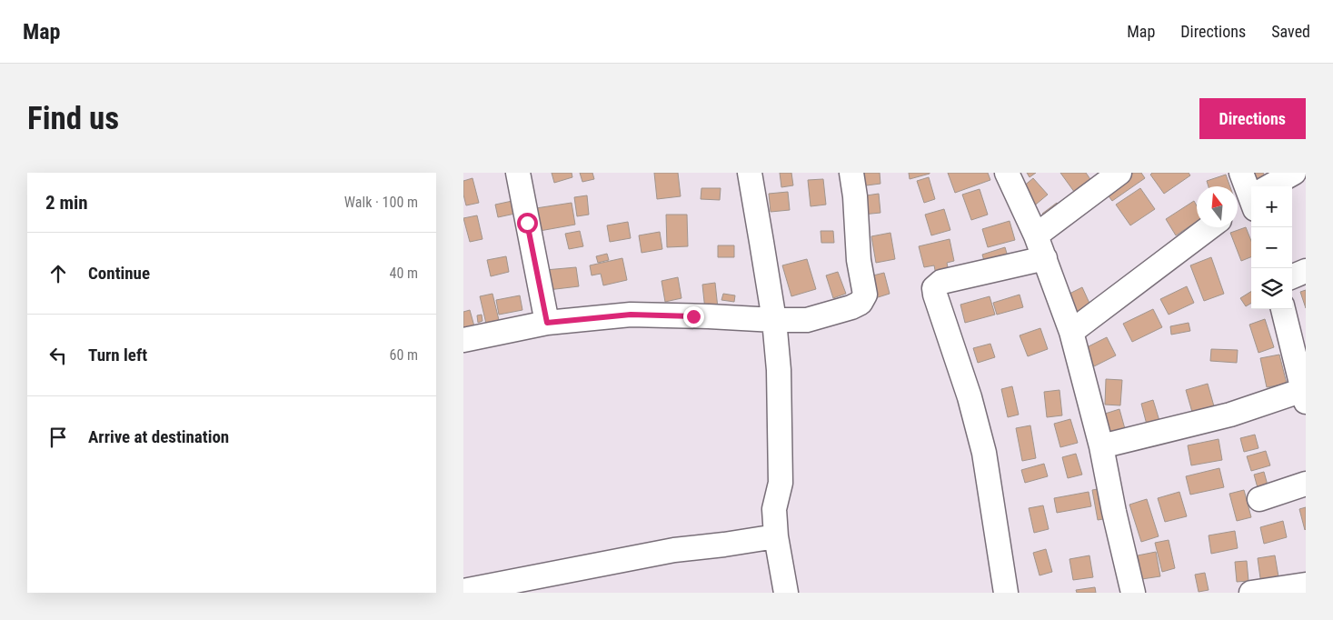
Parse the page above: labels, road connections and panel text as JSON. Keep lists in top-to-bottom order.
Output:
{
  "north": "top",
  "page": {
    "header": "Map",
    "nav": ["Map", "Directions", "Saved"],
    "buttons": "Directions",
    "title": "Find us",
    "heading": ["2 min", "Walk · 100 m"],
    "map_buttons": ["+", "−"],
    "list": [
      ["Continue", "40 m"],
      ["Turn left", "60 m"],
      "Arrive at destination"
    ]
  }
}
